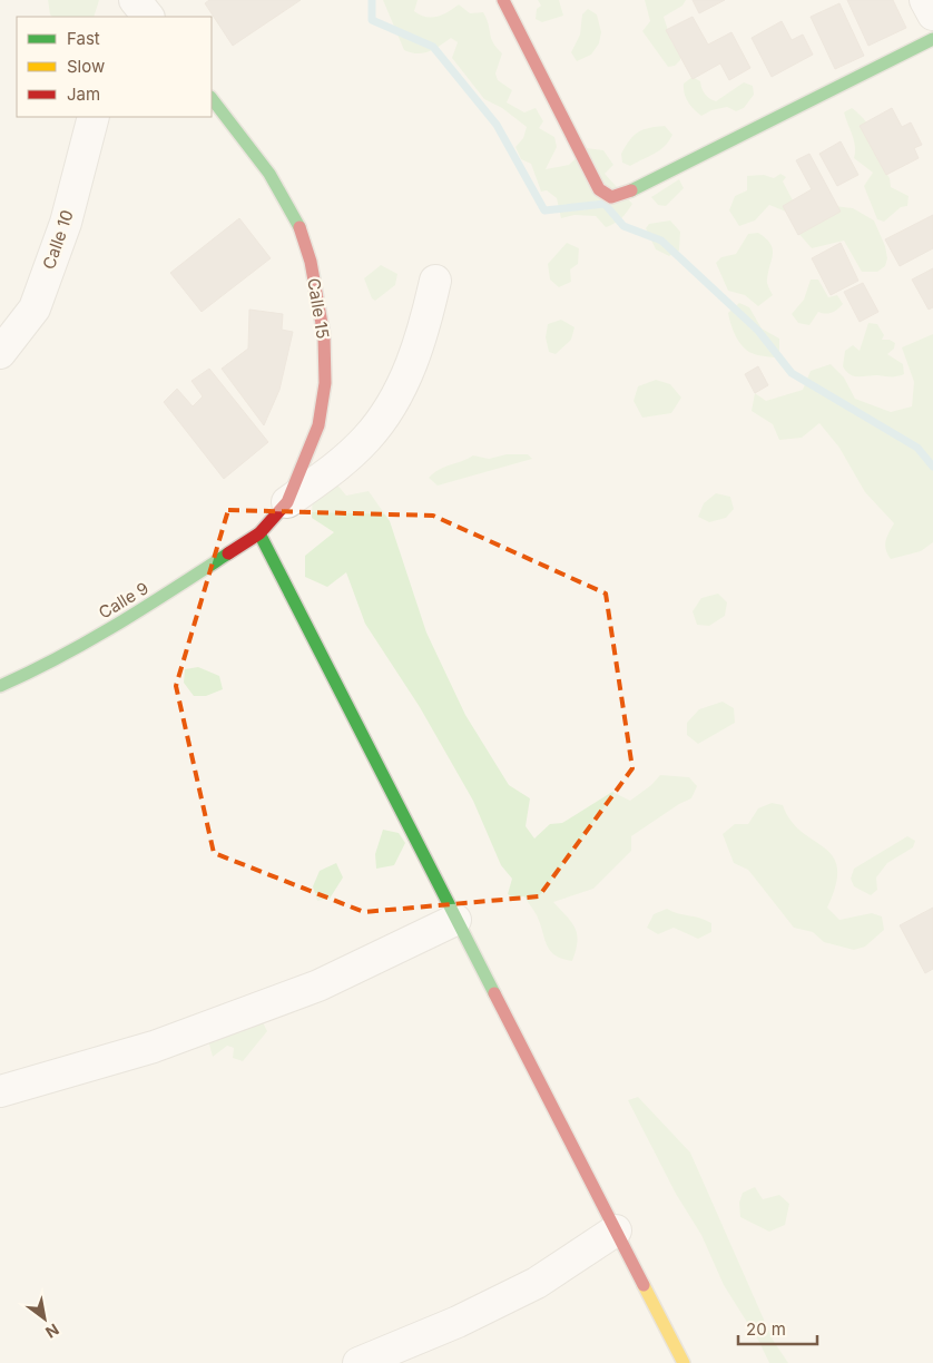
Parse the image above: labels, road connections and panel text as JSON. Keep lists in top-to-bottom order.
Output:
{
  "streets": {
    "street": ["Calle 10", "Calle 15", "Calle 9"]
  },
  "crossings": [
    ["Calle 15", "Calle 9"]
  ],
  "legend": ["Fast", "Slow", "Jam"],
  "scale_bar": "20 m",
  "north": "bottom right"
}
